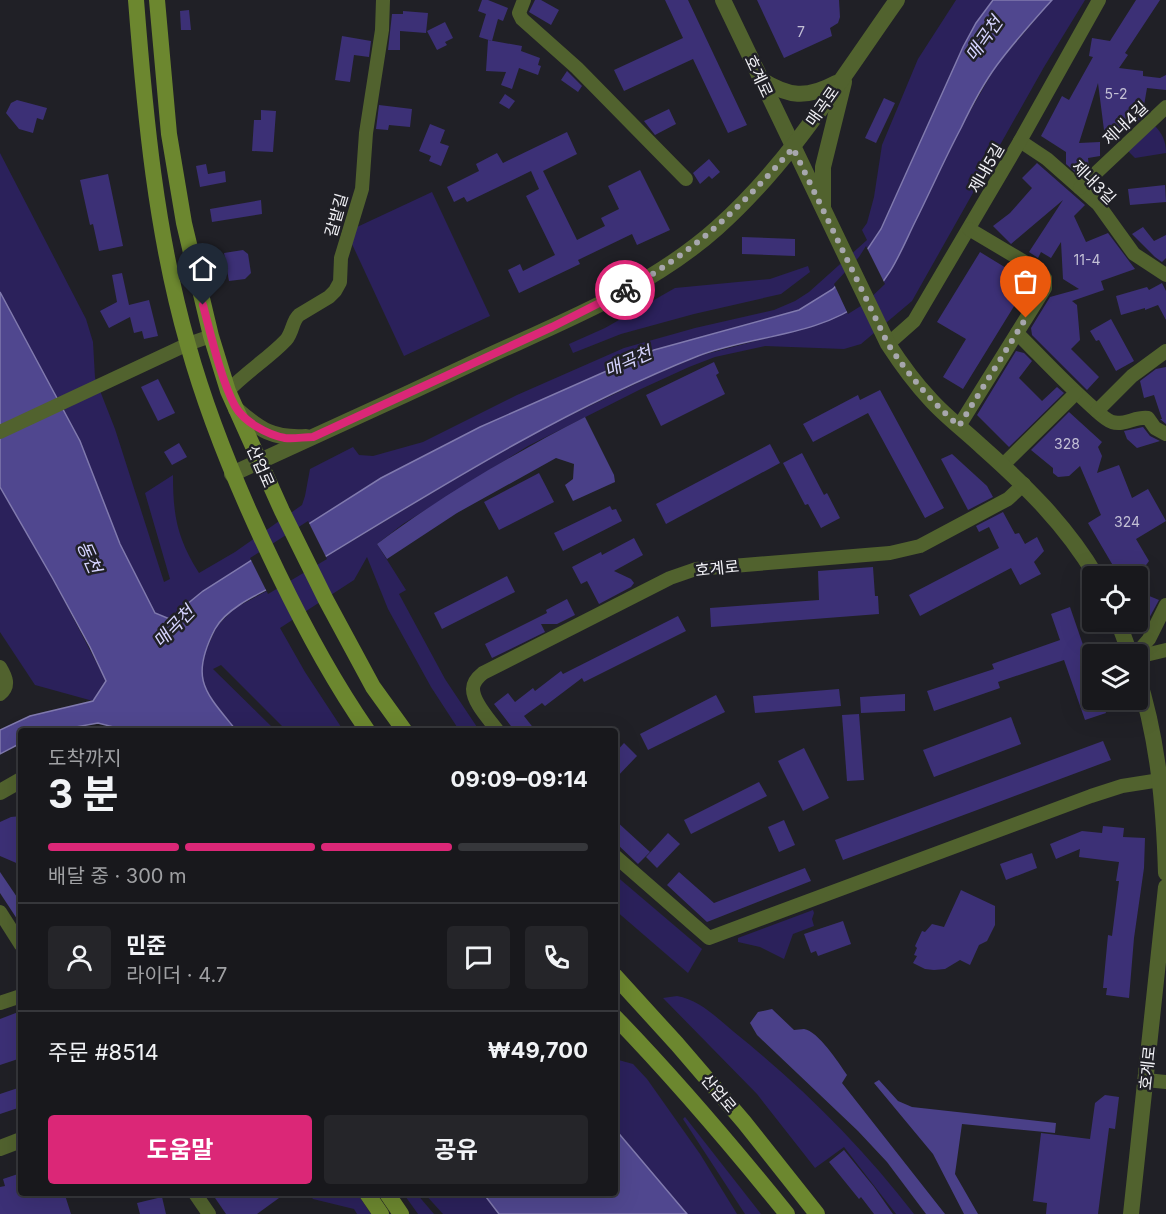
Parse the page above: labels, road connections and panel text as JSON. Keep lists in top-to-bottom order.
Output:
{
  "streets": {
    "main road": ["산업로"],
    "street": [
      "호계로",
      "매곡로",
      "제내4길",
      "제내5길",
      "제내3길",
      "갈밭길"
    ]
  },
  "crossings": [
    ["호계로", "매곡로"],
    ["호계로", "제내5길"],
    ["매곡로", "산업로"],
    ["제내4길", "제내3길"],
    ["제내5길", "제내3길"],
    ["갈밭길", "산업로"]
  ],
  "water": ["매곡천", "동천"],
  "house_numbers": [
    "7",
    "5-2",
    "11-4",
    "328",
    "324"
  ],
  "page": {
    "heading": ["3 분", "도착까지", "09:09–09:14"],
    "panel": [
      "민준",
      "라이더 · 4.7",
      "주문 #8514",
      "₩49,700"
    ],
    "bar": "배달 중 · 300 m",
    "buttons": ["도움말", "공유"]
  }
}
